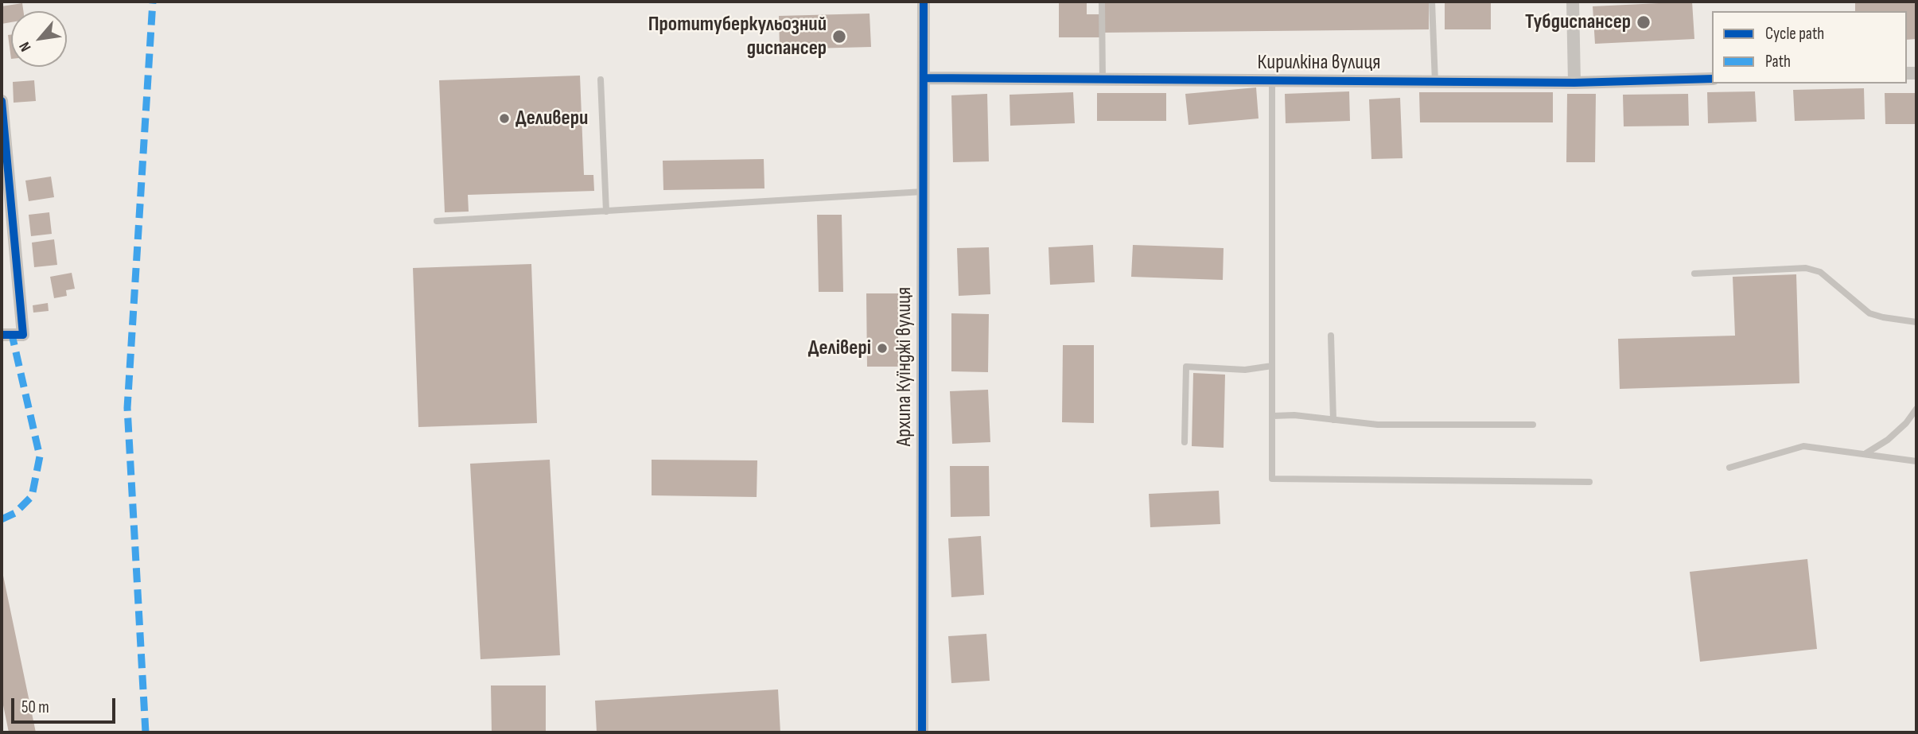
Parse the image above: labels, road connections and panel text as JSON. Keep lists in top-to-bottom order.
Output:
{
  "streets": {
    "street": ["Кирилкіна вулиця", "Архипа Куїнджі вулиця"]
  },
  "crossings": [
    ["Кирилкіна вулиця", "Архипа Куїнджі вулиця"]
  ],
  "places": [
    "Тубдиспансер",
    "Протитуберкульозний диспансер",
    "Деливери",
    "Делівері"
  ],
  "legend": ["Cycle path", "Path"],
  "scale_bar": "50 m",
  "north": "bottom left"
}
